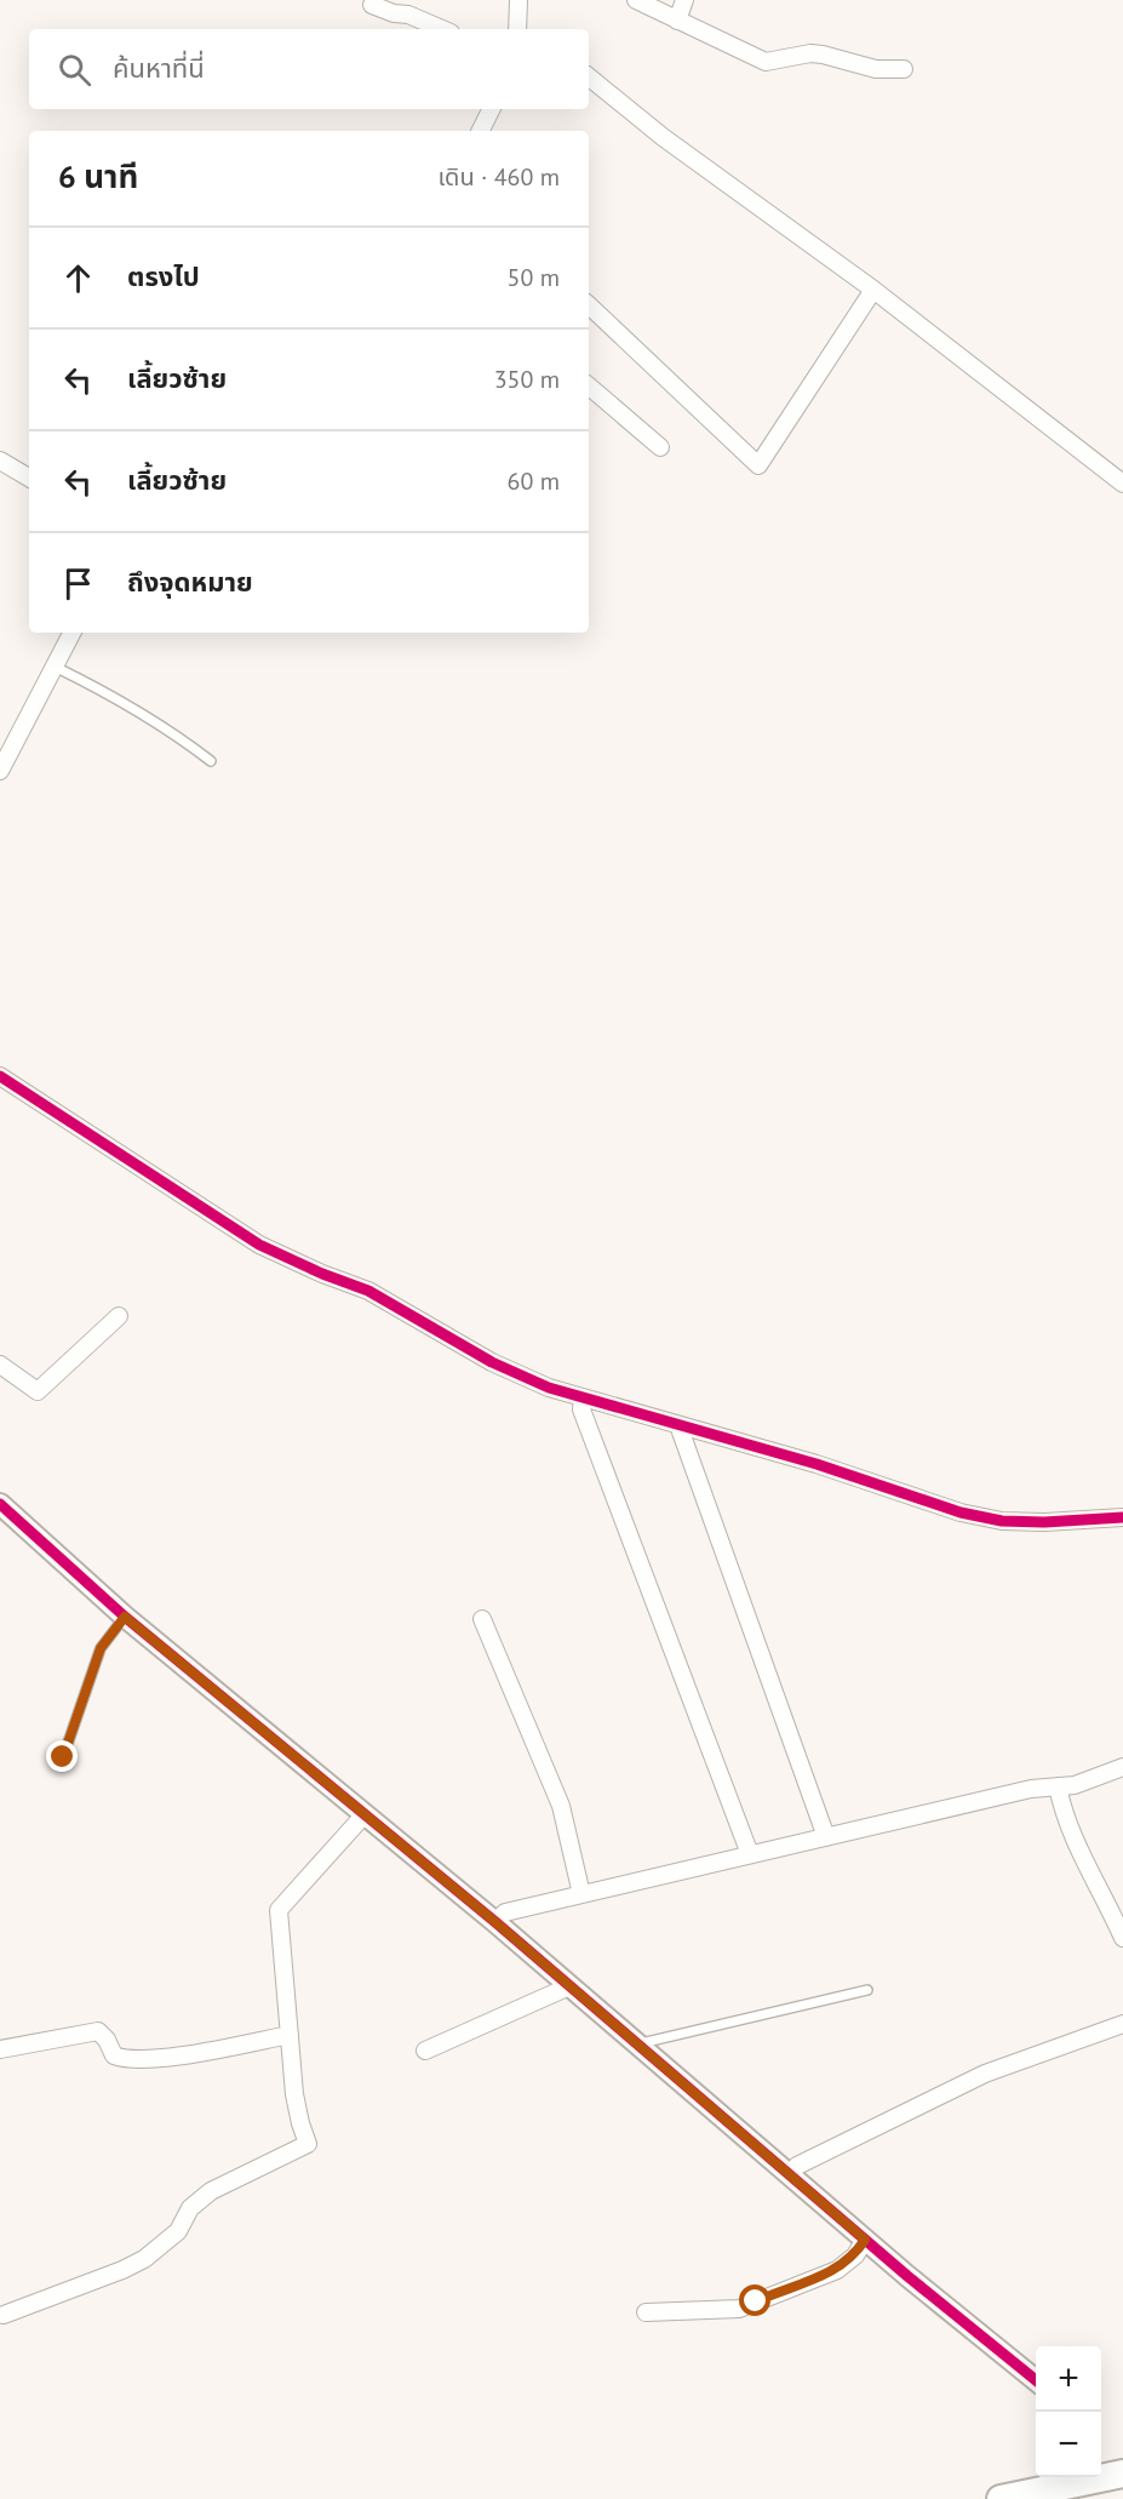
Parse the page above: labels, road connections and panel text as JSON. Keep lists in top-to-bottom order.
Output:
{
  "page": {
    "search": "ค้นหาที่นี่",
    "heading": ["6 นาที", "เดิน · 460 m"],
    "list": [
      ["ตรงไป", "50 m"],
      ["เลี้ยวซ้าย", "350 m"],
      ["เลี้ยวซ้าย", "60 m"],
      "ถึงจุดหมาย"
    ],
    "map_buttons": ["+", "−"]
  }
}
